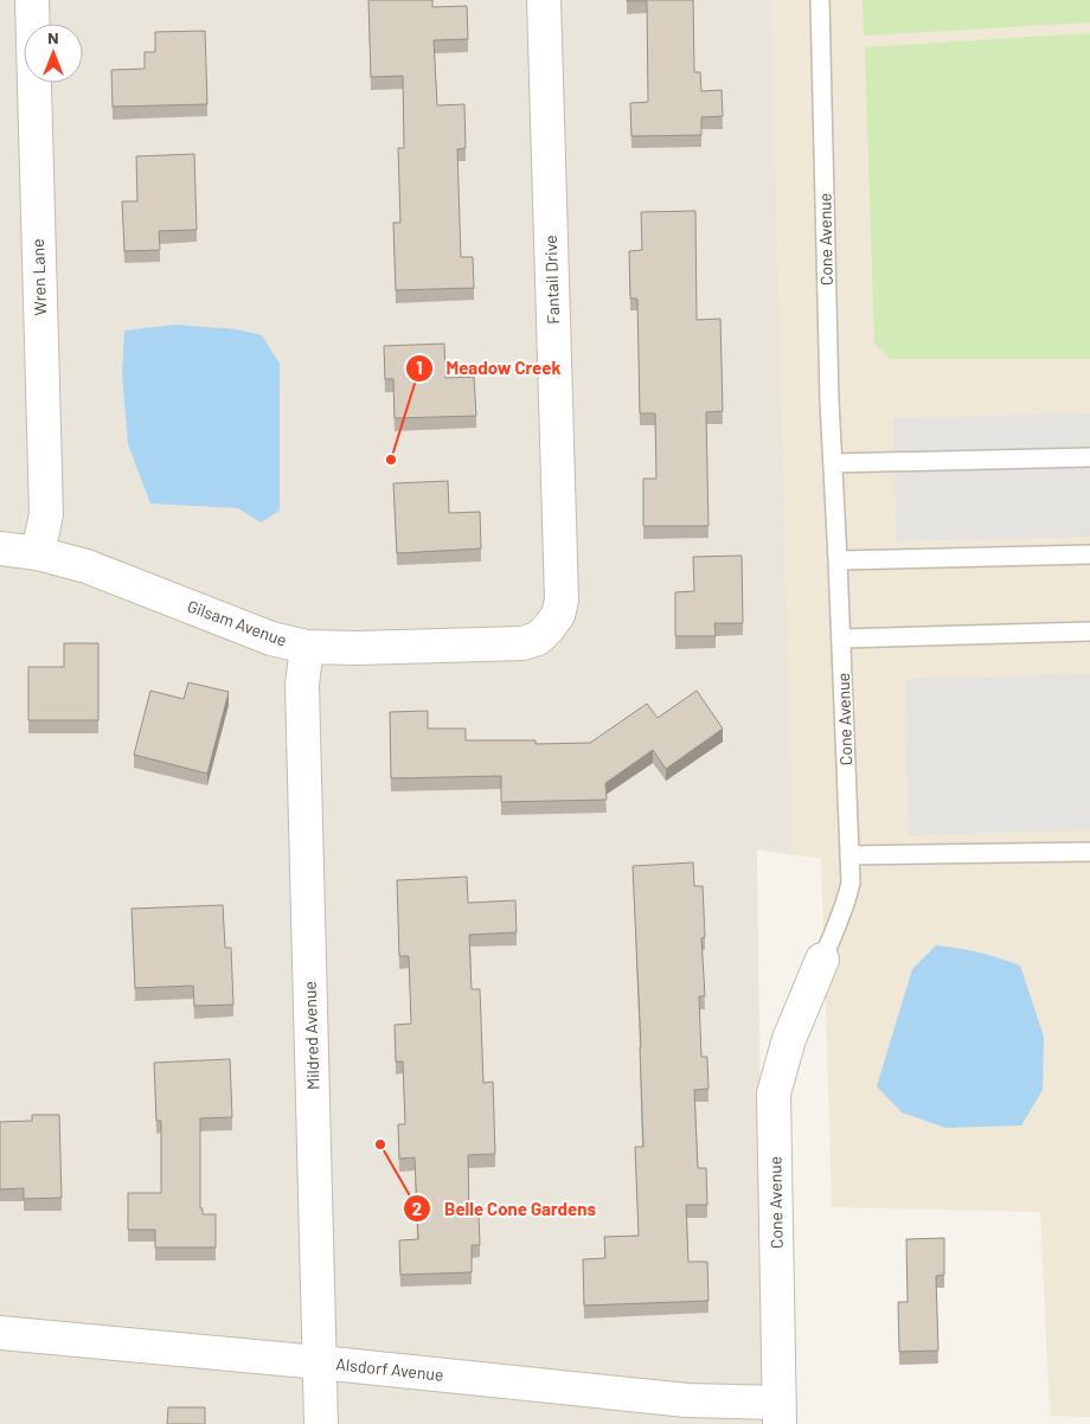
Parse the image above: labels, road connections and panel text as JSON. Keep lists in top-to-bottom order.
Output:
{
  "streets": {
    "street": [
      "Cone Avenue",
      "Wren Lane",
      "Fantail Drive",
      "Gilsam Avenue",
      "Mildred Avenue",
      "Alsdorf Avenue"
    ]
  },
  "crossings": [
    ["Cone Avenue", "Alsdorf Avenue"],
    ["Wren Lane", "Gilsam Avenue"],
    ["Fantail Drive", "Gilsam Avenue"],
    ["Gilsam Avenue", "Mildred Avenue"],
    ["Mildred Avenue", "Alsdorf Avenue"]
  ],
  "places": ["Meadow Creek", "Belle Cone Gardens"],
  "north": "top"
}
